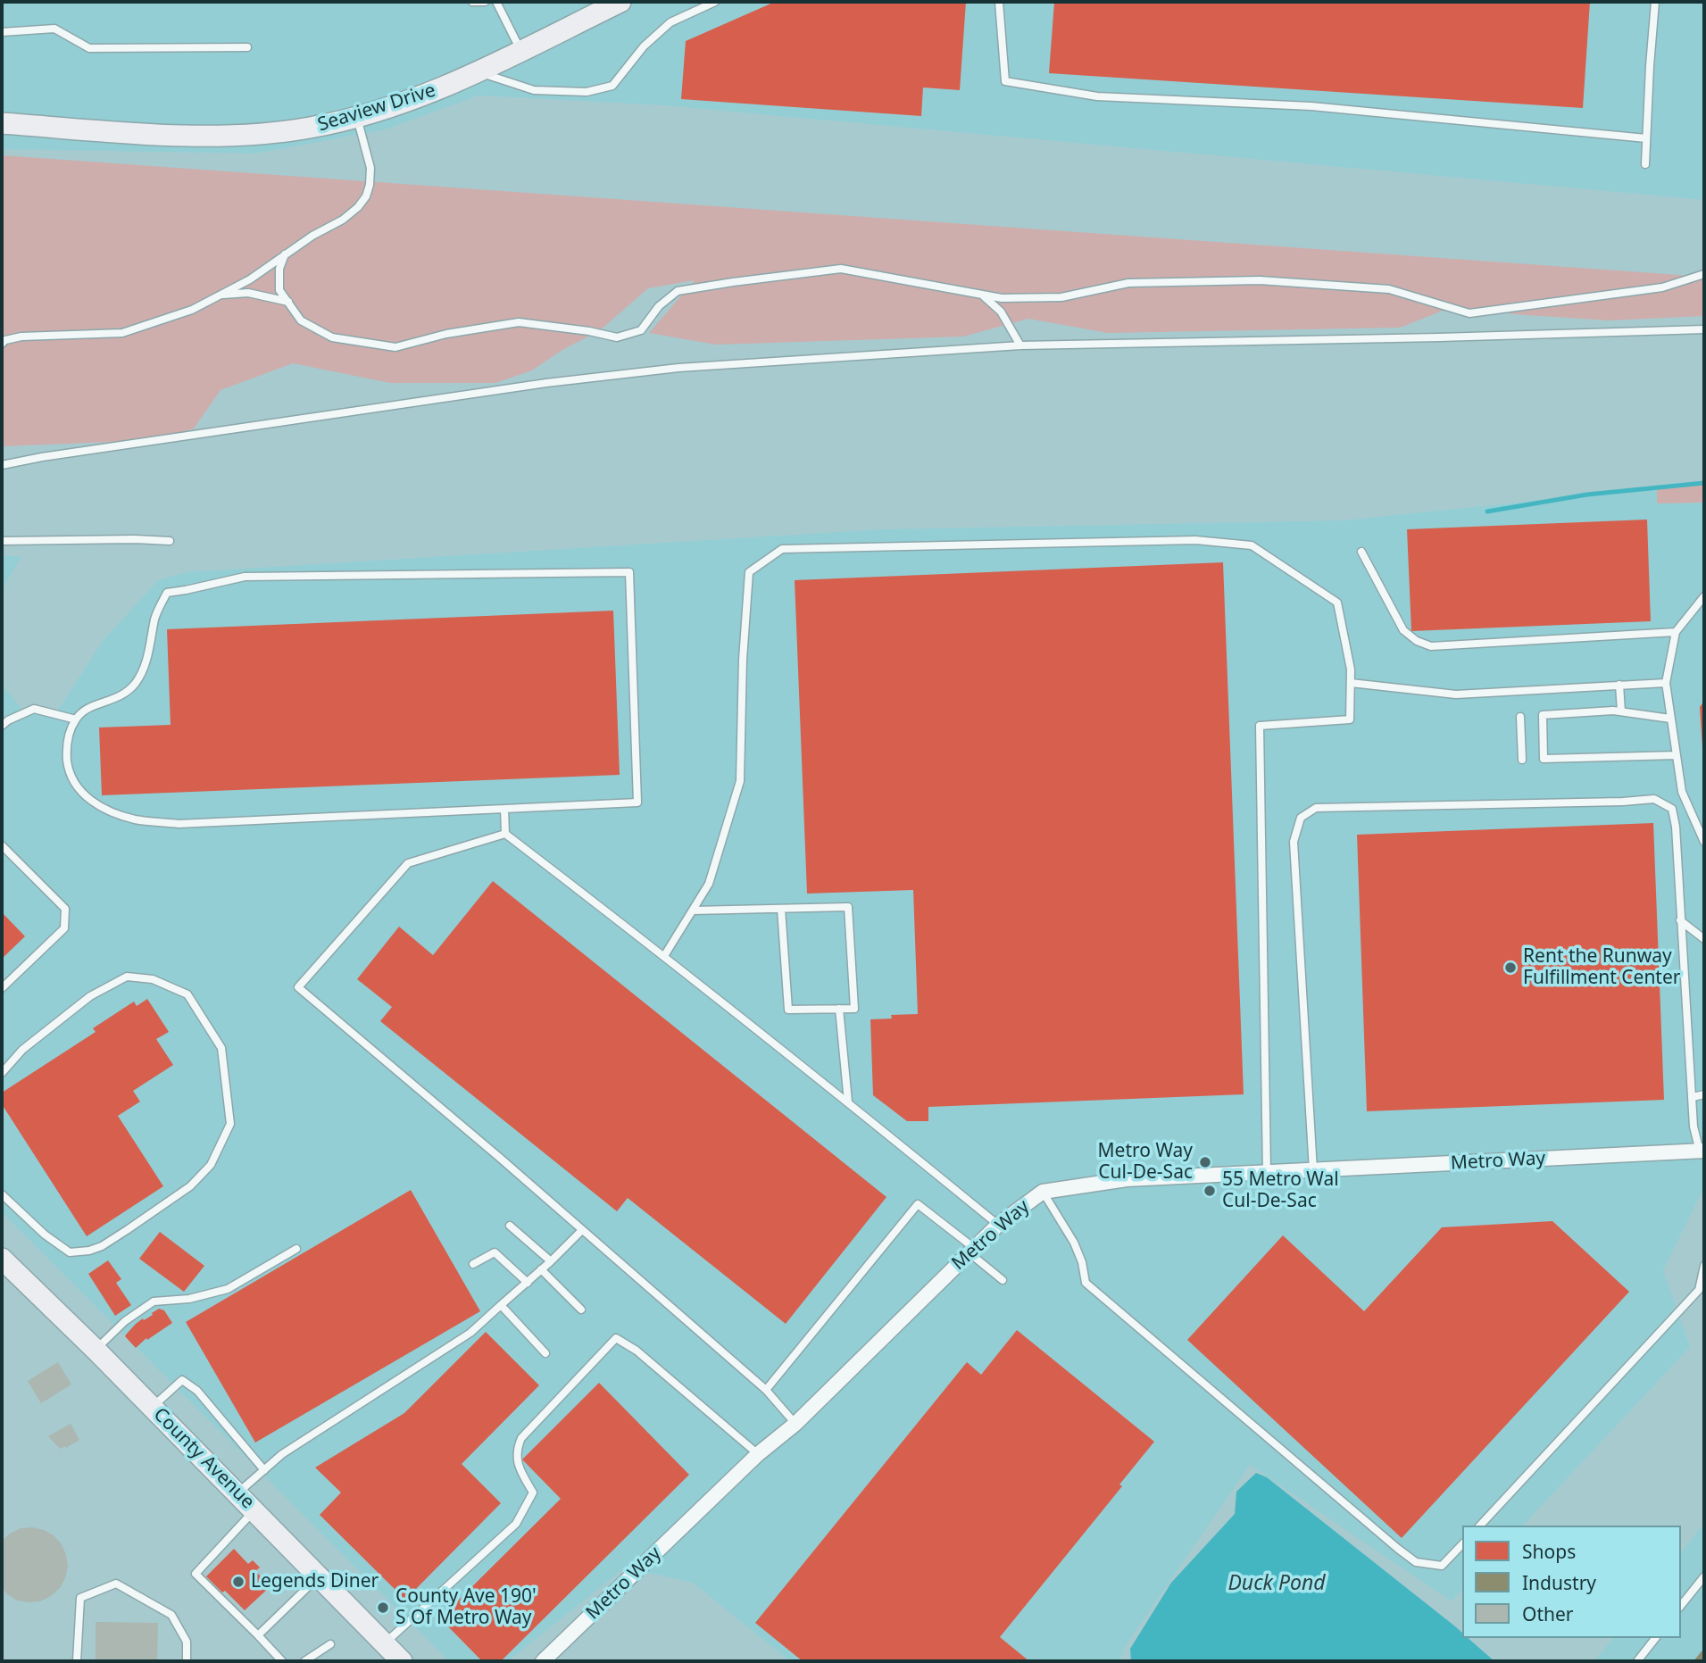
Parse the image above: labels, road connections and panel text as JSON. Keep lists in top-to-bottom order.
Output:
{
  "streets": {
    "main road": ["Seaview Drive", "County Avenue"],
    "street": ["Metro Way"]
  },
  "water": ["Duck Pond"],
  "places": [
    "Rent the Runway Fulfillment Center",
    "Metro Way Cul-De-Sac",
    "55 Metro Wal Cul-De-Sac",
    "Legends Diner",
    "County Ave 190' S Of Metro Way"
  ],
  "legend": ["Shops", "Industry", "Other"]
}
